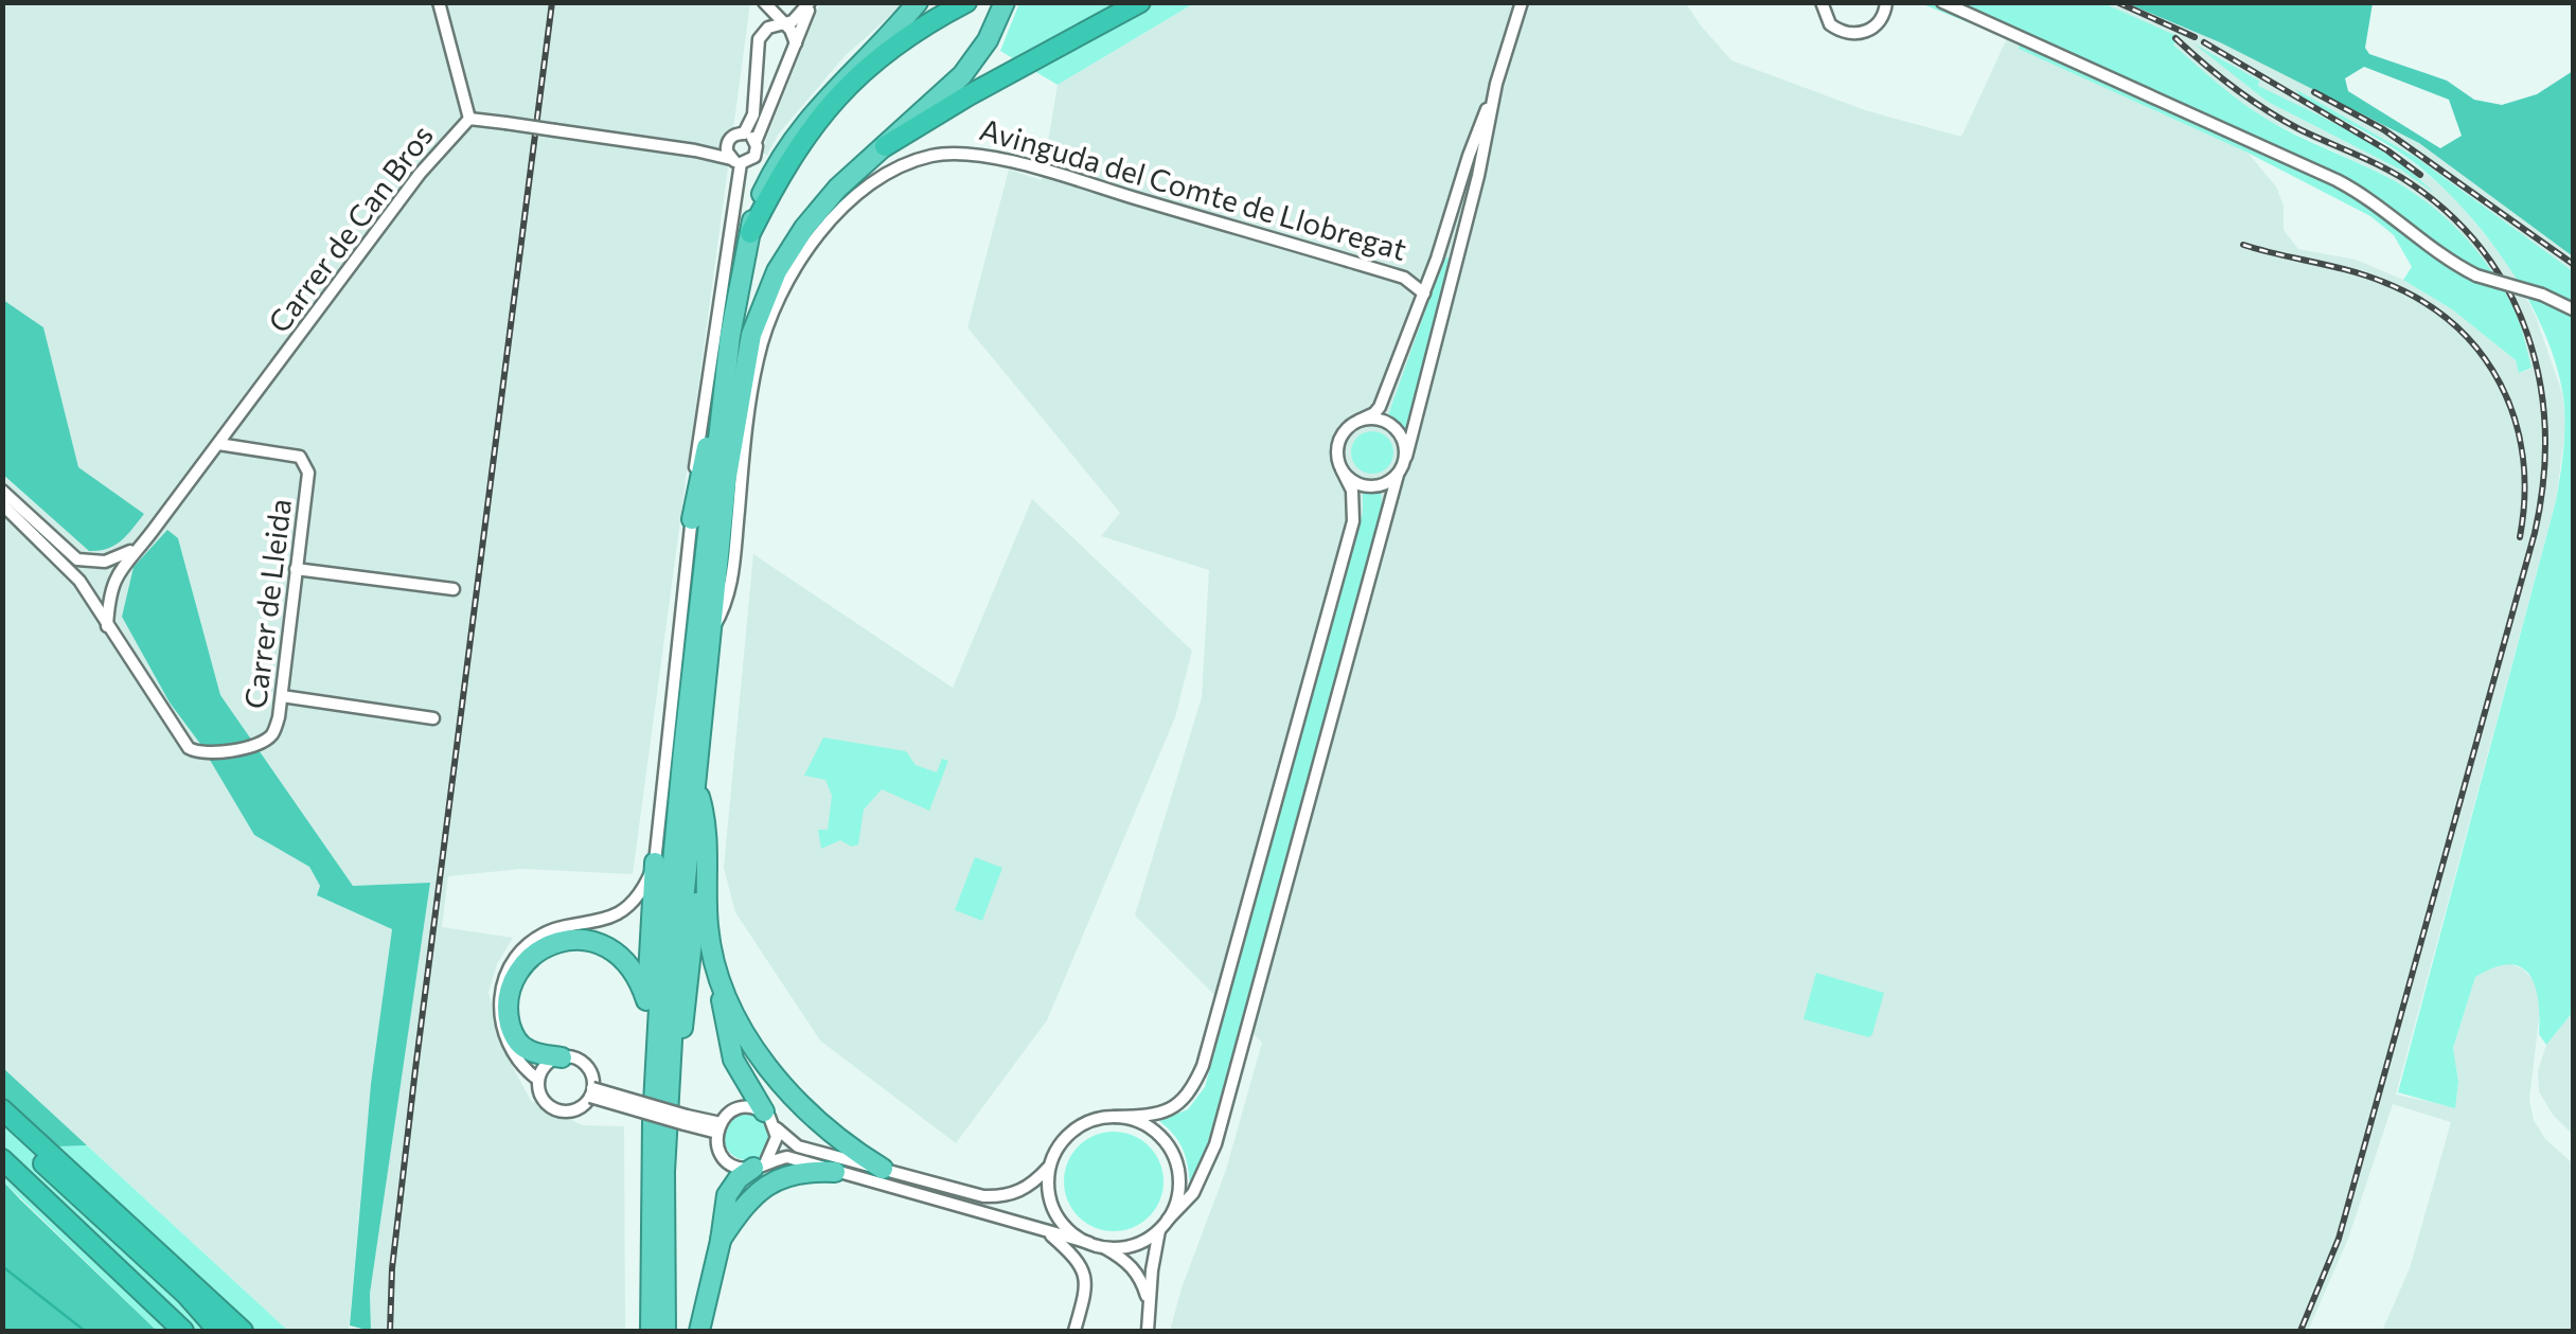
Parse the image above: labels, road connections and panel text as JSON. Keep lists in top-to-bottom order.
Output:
{
  "streets": {
    "street": ["Avinguda del Comte de Llobregat", "Carrer de Can Bros", "Carrer de Lleida"]
  },
  "crossings": [
    ["Carrer de Can Bros", "Carrer de Lleida"]
  ]
}
